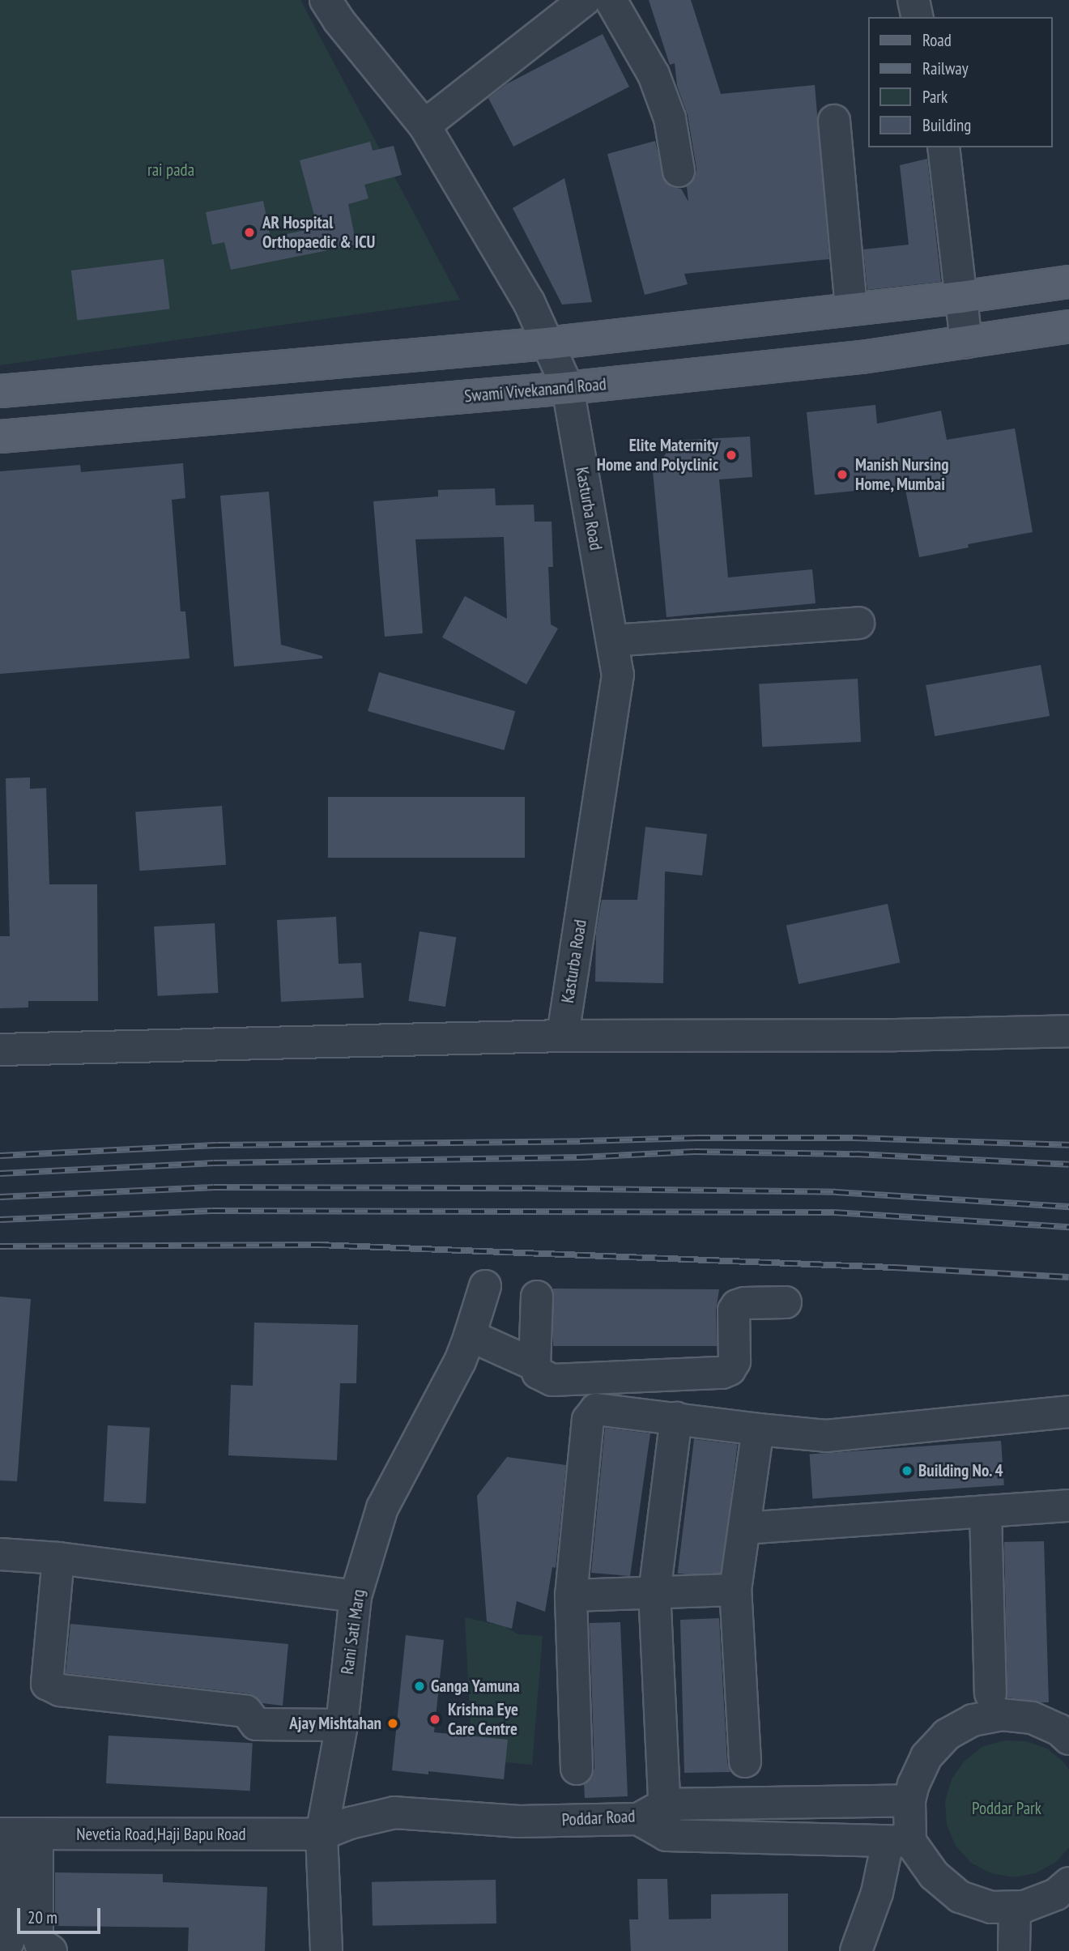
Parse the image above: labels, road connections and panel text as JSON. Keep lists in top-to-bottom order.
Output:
{
  "streets": {
    "main road": ["Swami Vivekanand Road"],
    "street": [
      "Kasturba Road",
      "Rani Sati Marg",
      "Poddar Road",
      "Nevetia Road,Haji Bapu Road"
    ]
  },
  "crossings": [
    ["Swami Vivekanand Road", "Kasturba Road"],
    ["Rani Sati Marg", "Poddar Road"],
    ["Rani Sati Marg", "Nevetia Road,Haji Bapu Road"],
    ["Poddar Road", "Nevetia Road,Haji Bapu Road"]
  ],
  "parks": ["rai pada", "Poddar Park"],
  "places": [
    "AR Hospital Orthopaedic & ICU",
    "Elite Maternity Home and Polyclinic",
    "Manish Nursing Home, Mumbai",
    "Building No. 4",
    "Ganga Yamuna",
    "Krishna Eye Care Centre",
    "Ajay Mishtahan"
  ],
  "legend": [
    "Road",
    "Railway",
    "Park",
    "Building"
  ],
  "scale_bar": "20 m"
}
